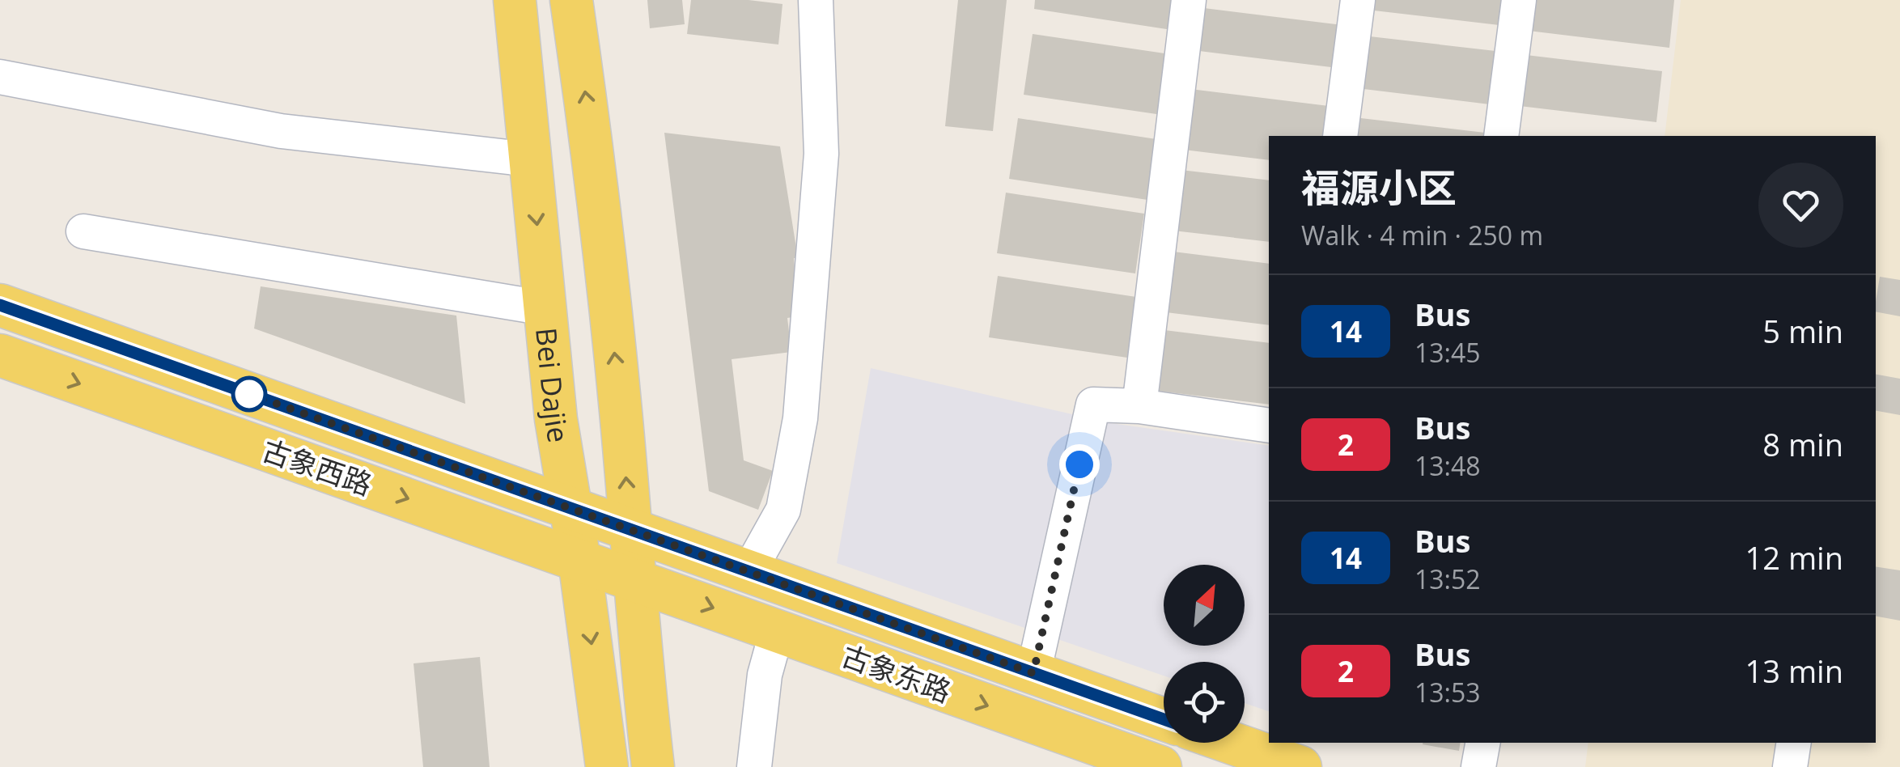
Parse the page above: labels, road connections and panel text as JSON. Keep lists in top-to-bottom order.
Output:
{
  "streets": {
    "main road": ["Bei Dajie", "古象西路", "古象东路"]
  },
  "crossings": [
    ["Bei Dajie", "古象西路"],
    ["古象西路", "古象东路"]
  ],
  "lines": ["bus line 14"],
  "north": "top right",
  "page": {
    "heading": ["福源小区", "Walk · 4 min · 250 m"],
    "list": [
      {
        "mark": "14",
        "name": "Bus",
        "note": "13:45",
        "value": "5 min"
      },
      {
        "mark": "2",
        "name": "Bus",
        "note": "13:48",
        "value": "8 min"
      },
      {
        "mark": "14",
        "name": "Bus",
        "note": "13:52",
        "value": "12 min"
      },
      {
        "mark": "2",
        "name": "Bus",
        "note": "13:53",
        "value": "13 min"
      }
    ]
  }
}
